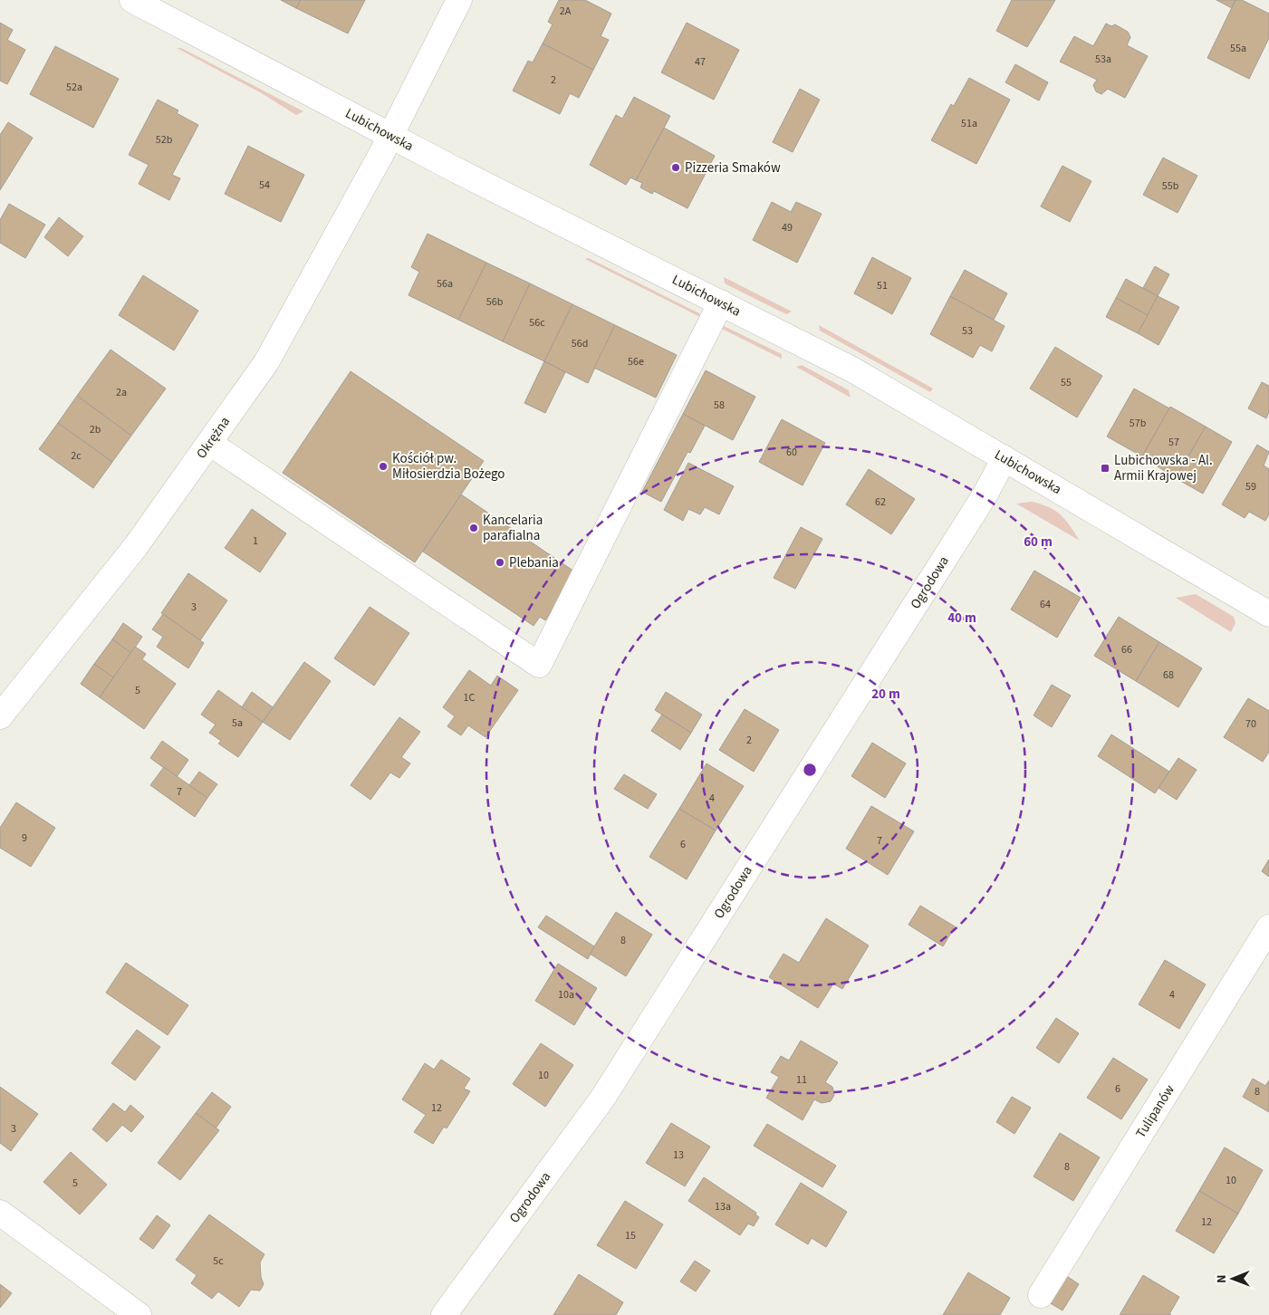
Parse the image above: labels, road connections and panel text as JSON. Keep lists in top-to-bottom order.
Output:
{
  "streets": {
    "street": [
      "Lubichowska",
      "Okrężna",
      "Ogrodowa",
      "Tulipanów"
    ]
  },
  "crossings": [
    ["Lubichowska", "Okrężna"],
    ["Lubichowska", "Ogrodowa"]
  ],
  "places": {
    "other": [
      "Pizzeria Smaków",
      "Kościół pw. Miłosierdzia Bożego",
      "Kancelaria parafialna",
      "Plebania"
    ],
    "transit": ["Lubichowska - Al. Armii Krajowej"]
  },
  "house_numbers": [
    "2A",
    "55a",
    "53a",
    "47",
    "2",
    "52a",
    "51a",
    "52b",
    "54",
    "55b",
    "49",
    "56a",
    "51",
    "56b",
    "56c",
    "53",
    "56d",
    "56e",
    "55",
    "2a",
    "58",
    "57b",
    "2b",
    "57",
    "60",
    "2c",
    "59",
    "62",
    "1",
    "64",
    "3",
    "66",
    "68",
    "5",
    "1C",
    "5a",
    "70",
    "2",
    "7",
    "4",
    "9",
    "7",
    "6",
    "8",
    "10a",
    "4",
    "10",
    "11",
    "6",
    "8",
    "12",
    "3",
    "13",
    "8",
    "10",
    "5",
    "13a",
    "12",
    "15",
    "5c"
  ],
  "north": "left",
  "rings": ["60 m", "40 m", "20 m"]
}
